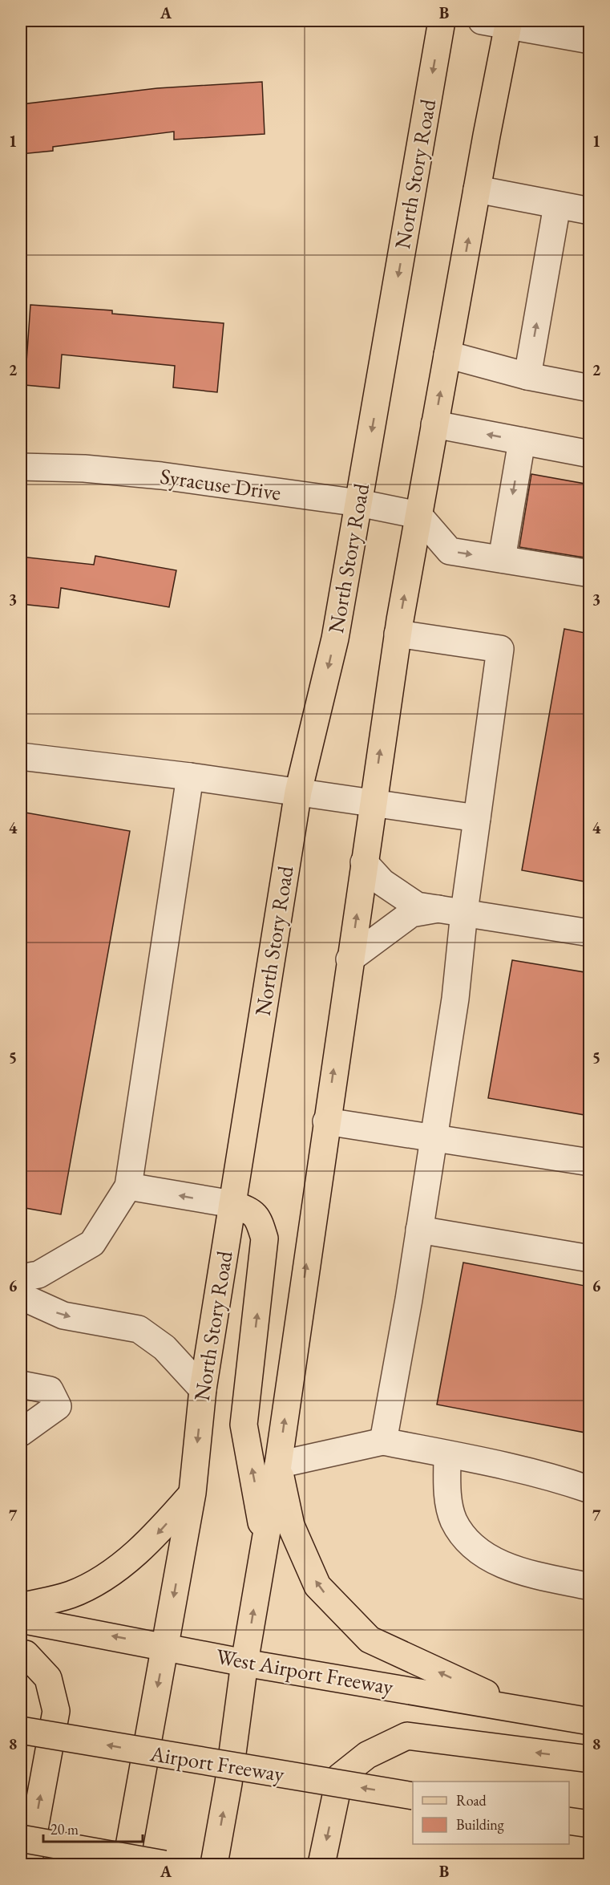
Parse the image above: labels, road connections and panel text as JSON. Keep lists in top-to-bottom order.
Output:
{
  "streets": {
    "main road": ["North Story Road", "West Airport Freeway", "Airport Freeway"],
    "street": ["Syracuse Drive"]
  },
  "crossings": [
    ["North Story Road", "Syracuse Drive"],
    ["North Story Road", "West Airport Freeway"]
  ],
  "legend": ["Road", "Building"],
  "scale_bar": "20 m",
  "grid": {
    "columns": ["A", "B"],
    "rows": [
      "1",
      "2",
      "3",
      "4",
      "5",
      "6",
      "7",
      "8"
    ]
  }
}
